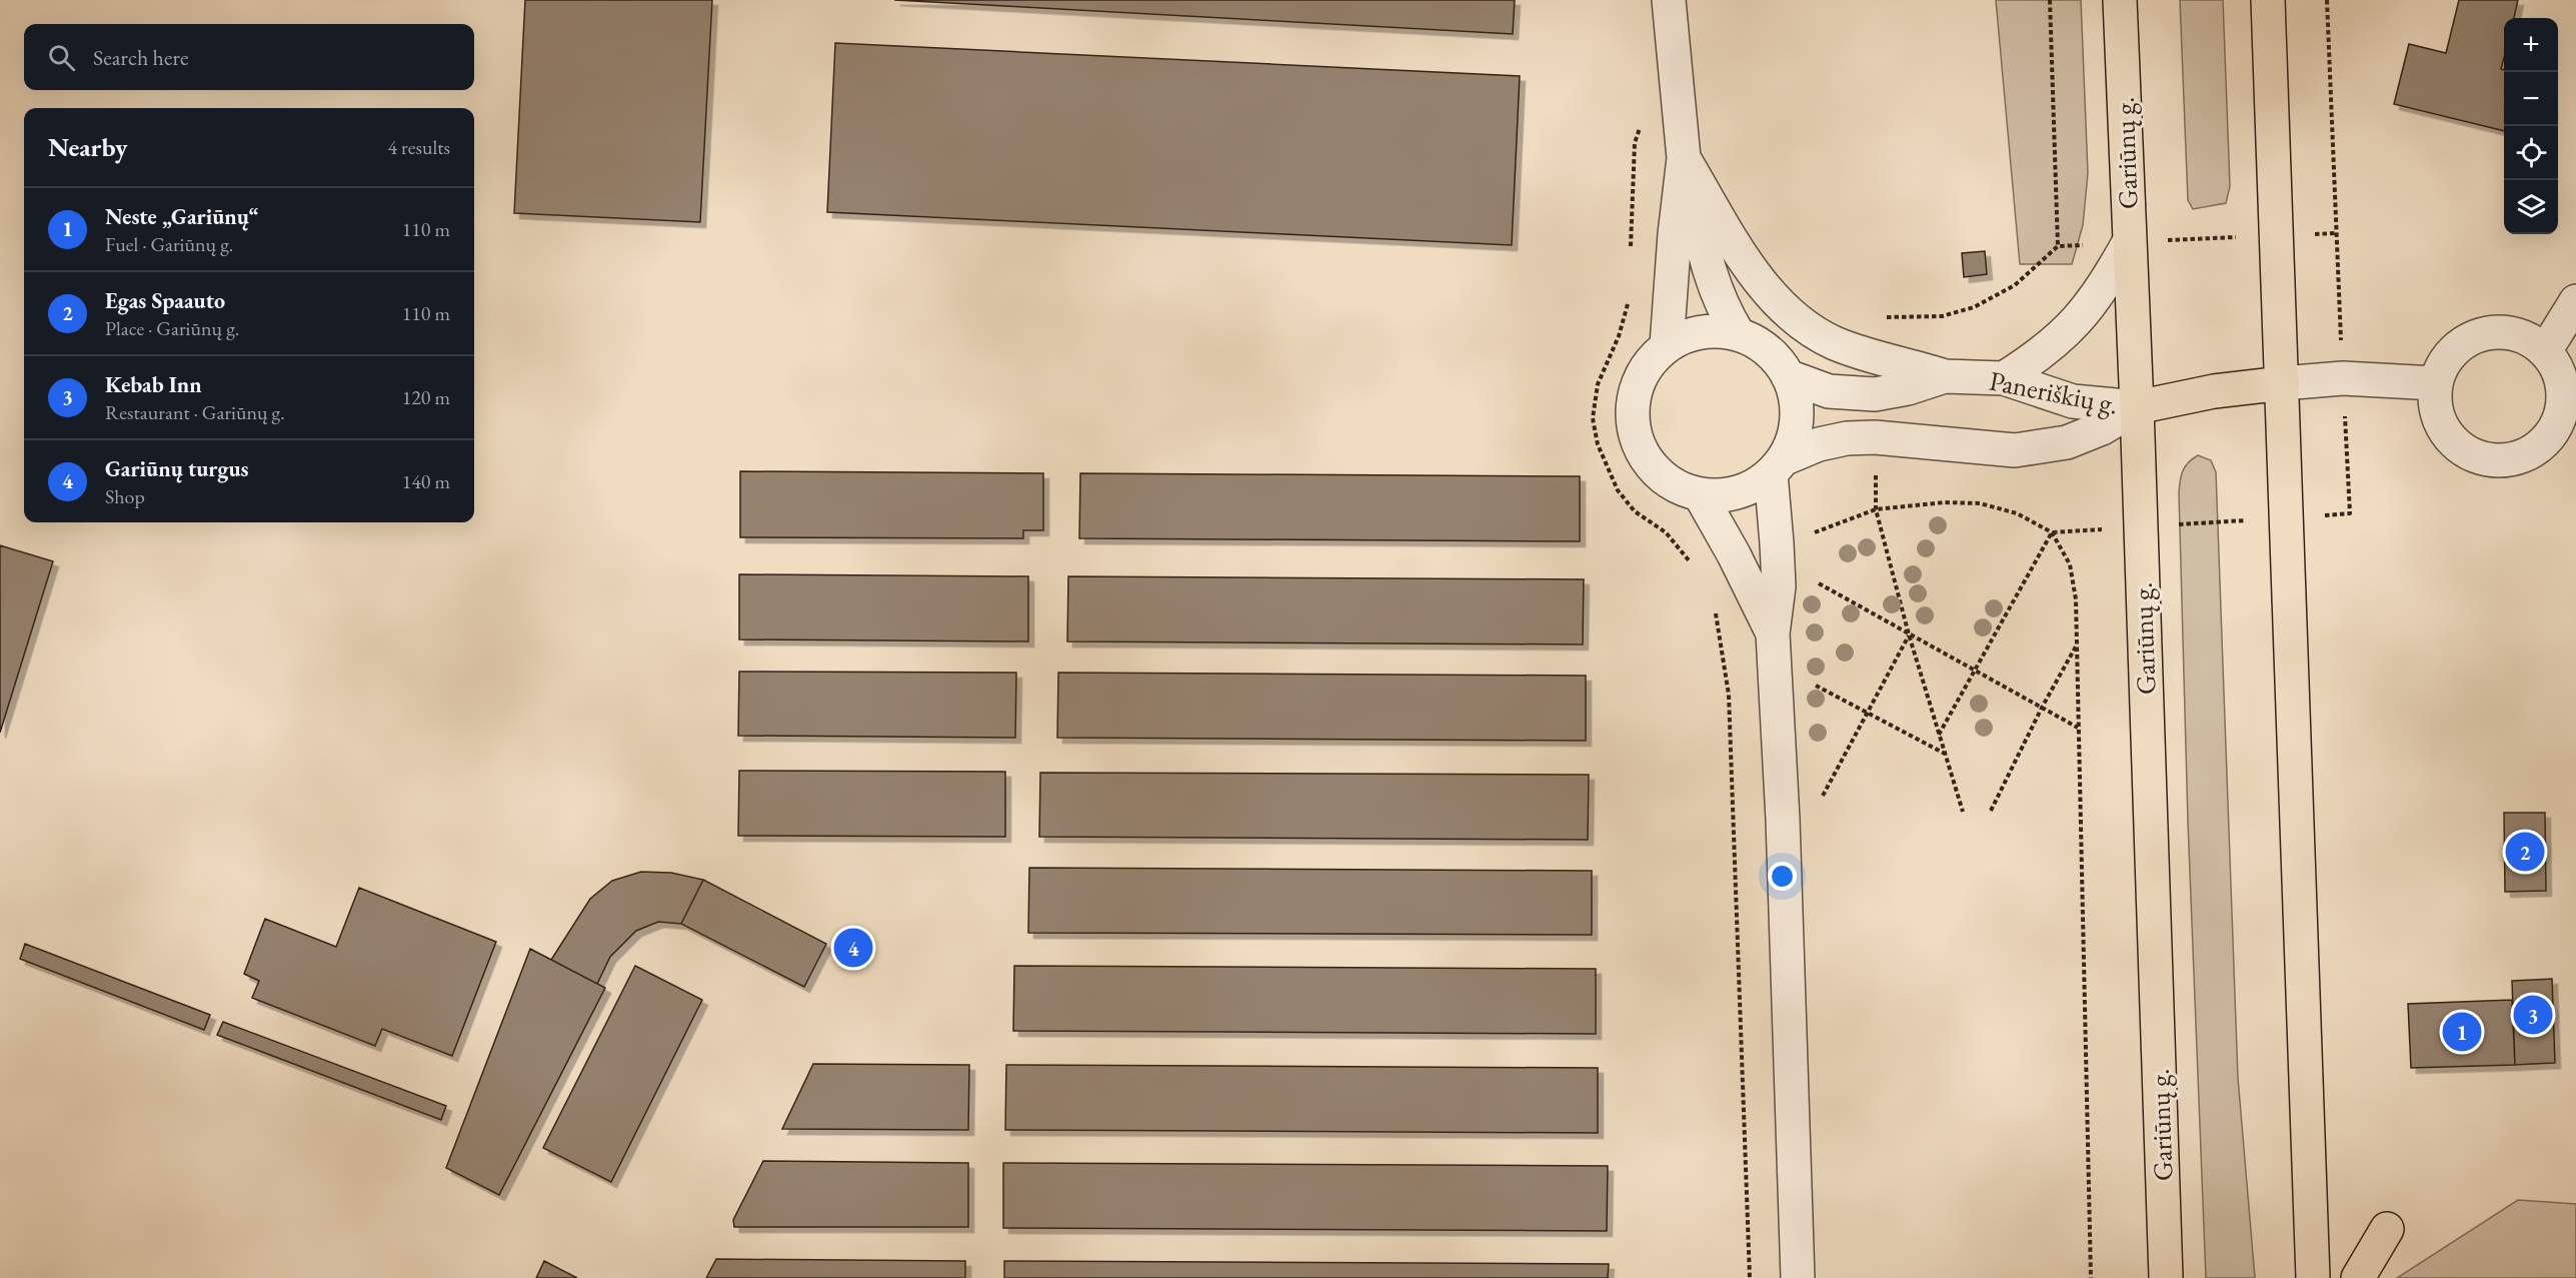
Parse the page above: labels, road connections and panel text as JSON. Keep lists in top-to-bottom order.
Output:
{
  "streets": {
    "highway": ["Gariūnų g."],
    "street": ["Paneriškių g."]
  },
  "crossings": [
    ["Gariūnų g.", "Paneriškių g."]
  ],
  "page": {
    "map_buttons": ["+", "−"],
    "search": "Search here",
    "heading": ["Nearby", "4 results"],
    "list": [
      {
        "mark": "1",
        "name": "Neste „Gariūnų“",
        "note": "Fuel · Gariūnų g.",
        "value": "110 m"
      },
      {
        "mark": "2",
        "name": "Egas Spaauto",
        "note": "Place · Gariūnų g.",
        "value": "110 m"
      },
      {
        "mark": "3",
        "name": "Kebab Inn",
        "note": "Restaurant · Gariūnų g.",
        "value": "120 m"
      },
      {
        "mark": "4",
        "name": "Gariūnų turgus",
        "note": "Shop",
        "value": "140 m"
      }
    ],
    "pins": [
      "2",
      "4",
      "3",
      "1"
    ]
  }
}
